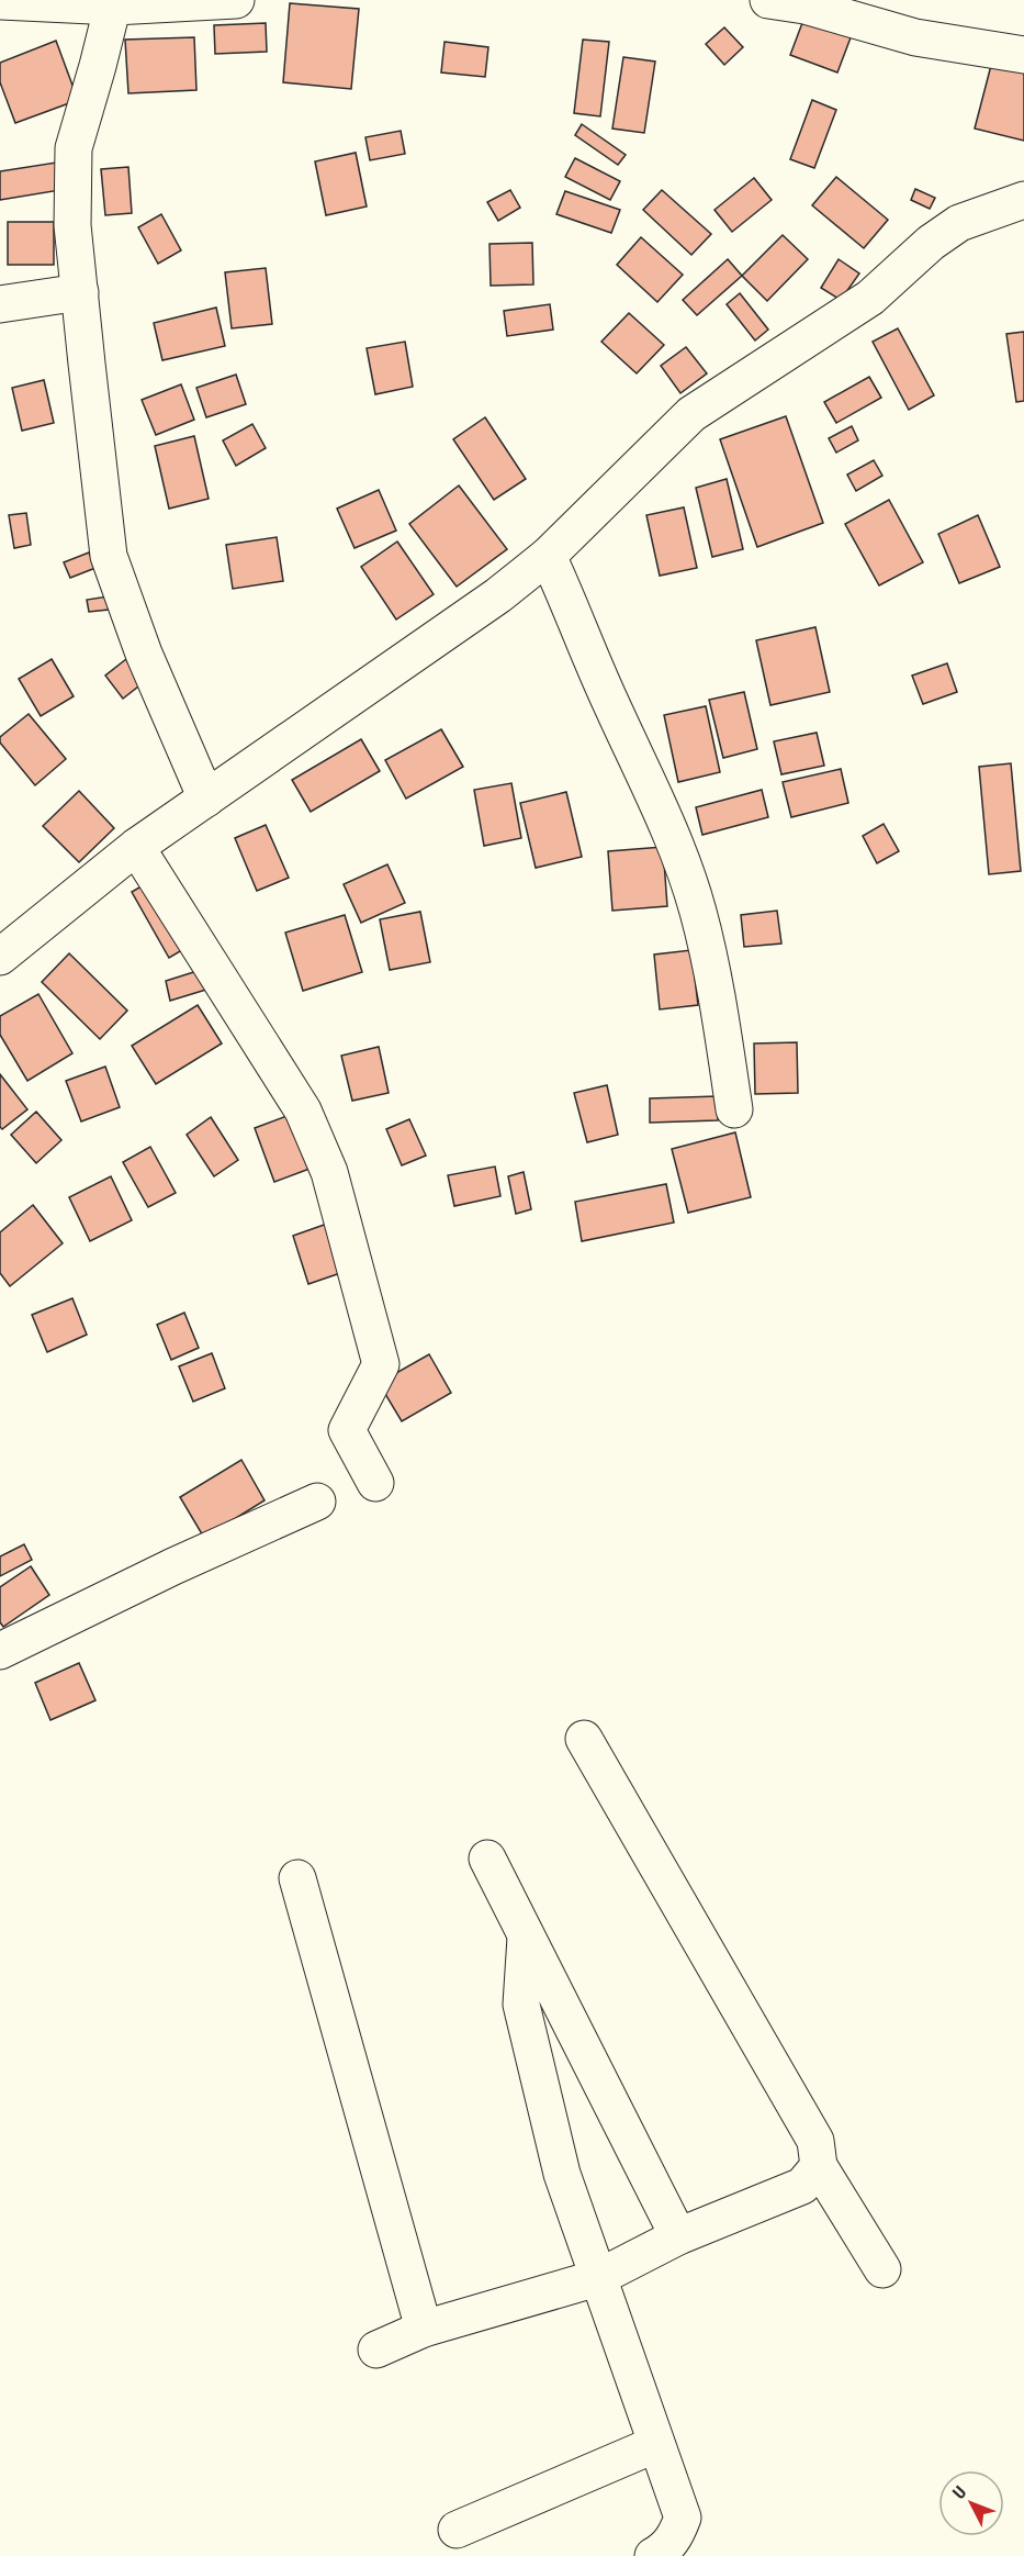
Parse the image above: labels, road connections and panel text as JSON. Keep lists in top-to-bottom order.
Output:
{
  "north": "top left"
}
